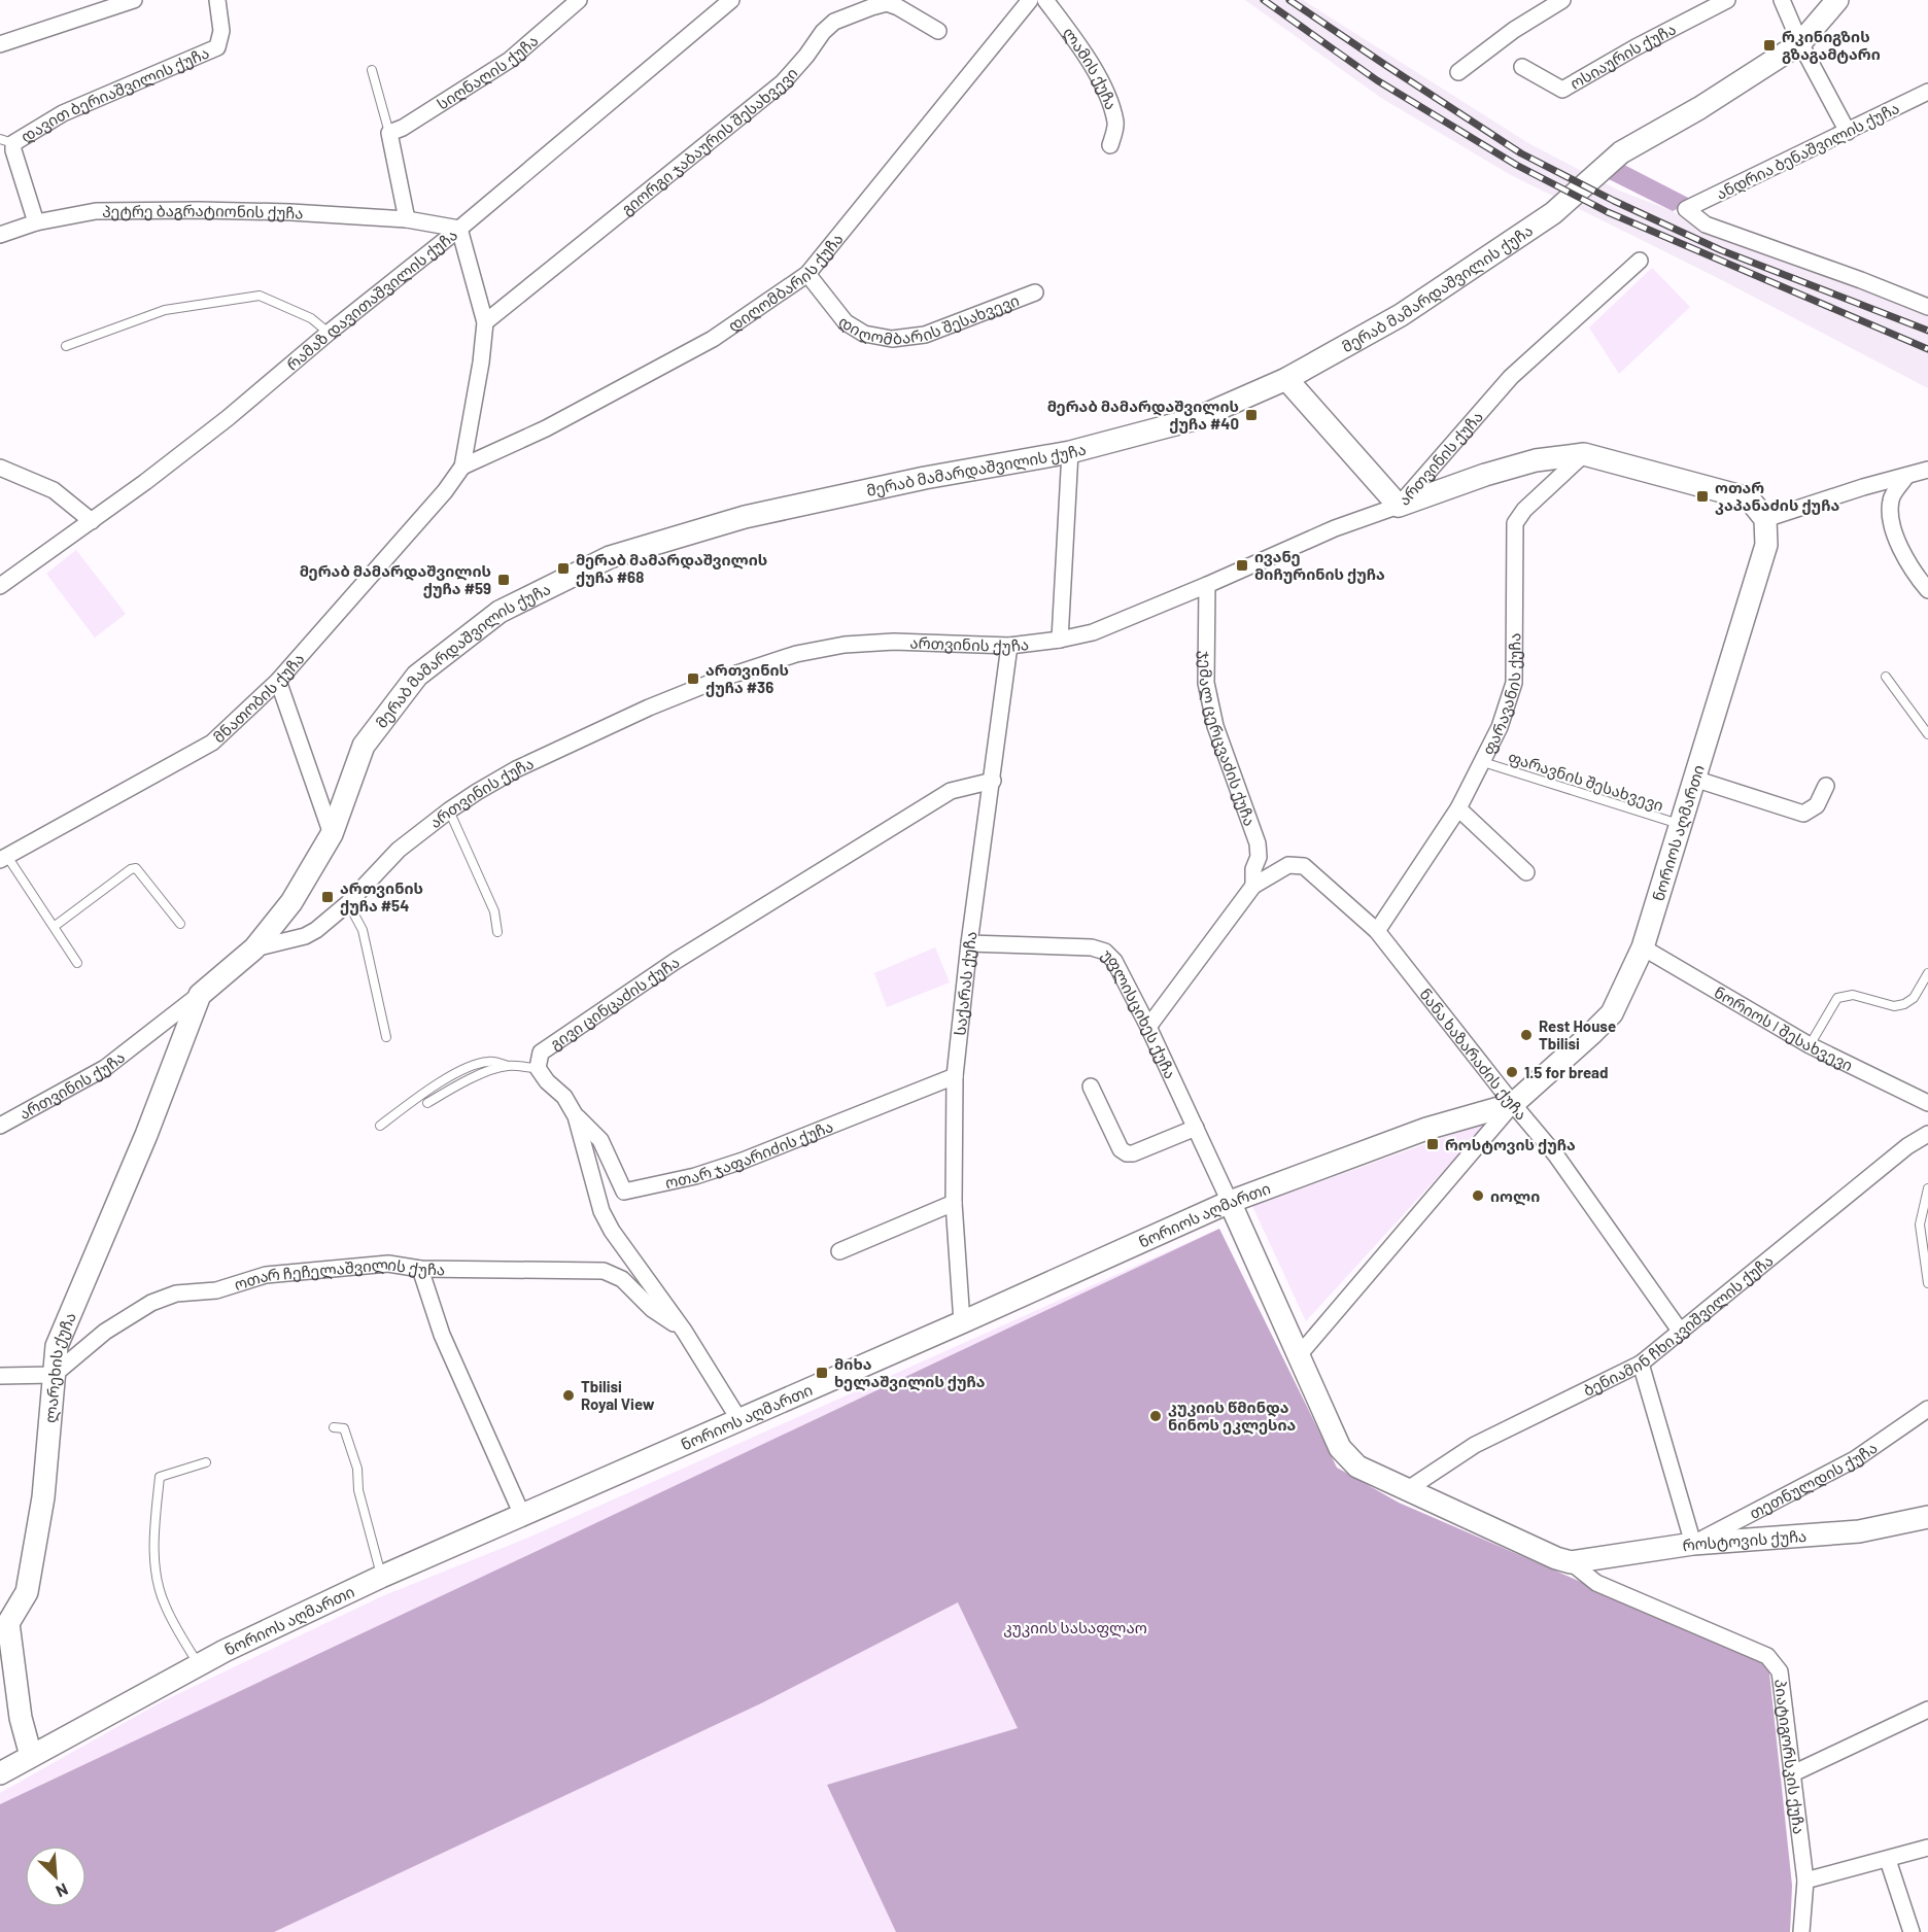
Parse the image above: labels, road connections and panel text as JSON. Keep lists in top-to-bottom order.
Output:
{
  "streets": {
    "street": [
      "ოსიაურის ქუჩა",
      "ლამის ქუჩა",
      "სიღნაღის ქუჩა",
      "დავით ბერიაშვილის ქუჩა",
      "გიორგი ჯაბაურის შესახვევი",
      "ანდრია ბენაშვილის ქუჩა",
      "პეტრე ბაგრატიონის ქუჩა",
      "დიღომბარის ქუჩა",
      "მერაბ მამარდაშვილის ქუჩა",
      "რამაზ დავითაშვილის ქუჩა",
      "დიღომბარის შესახვევი",
      "ართვინის ქუჩა",
      "ფარავანის ქუჩა",
      "მნათობის ქუჩა",
      "ჯემალ ცერცვაძის ქუჩა",
      "ნორიოს აღმართი",
      "საქარას ქუჩა",
      "გივი ცინცაძის ქუჩა",
      "უფლისციხეს ქუჩა",
      "ნორიოს I შესახვევი",
      "ნანა ხაზარაძის ქუჩა",
      "ოთარ ჯაფარიძის ქუჩა",
      "ოთარ ჩეჩელაშვილის ქუჩა",
      "ბენიამინ ჩხიკვიშვილის ქუჩა",
      "ლარეხის ქუჩა",
      "თეთნულდის ქუჩა",
      "როსტოვის ქუჩა",
      "პიატიგორსკის ქუჩა"
    ],
    "lane": ["ფარავნის შესახვევი"]
  },
  "crossings": [
    ["დავით ბერიაშვილის ქუჩა", "პეტრე ბაგრატიონის ქუჩა"],
    ["პეტრე ბაგრატიონის ქუჩა", "რამაზ დავითაშვილის ქუჩა"],
    ["დიღომბარის ქუჩა", "დიღომბარის შესახვევი"],
    ["დიღომბარის ქუჩა", "მნათობის ქუჩა"],
    ["მერაბ მამარდაშვილის ქუჩა", "ართვინის ქუჩა"],
    ["მერაბ მამარდაშვილის ქუჩა", "ლარეხის ქუჩა"],
    ["ართვინის ქუჩა", "ჯემალ ცერცვაძის ქუჩა"],
    ["ართვინის ქუჩა", "საქარას ქუჩა"],
    ["ართვინის ქუჩა", "ლარეხის ქუჩა"],
    ["ფარავანის ქუჩა", "ფარავნის შესახვევი"],
    ["ფარავანის ქუჩა", "ნანა ხაზარაძის ქუჩა"],
    ["ჯემალ ცერცვაძის ქუჩა", "უფლისციხეს ქუჩა"],
    ["ჯემალ ცერცვაძის ქუჩა", "ნანა ხაზარაძის ქუჩა"],
    ["ფარავნის შესახვევი", "ნორიოს აღმართი"],
    ["ნორიოს აღმართი", "საქარას ქუჩა"],
    ["ნორიოს აღმართი", "უფლისციხეს ქუჩა"],
    ["ნორიოს აღმართი", "ნორიოს I შესახვევი"],
    ["ნორიოს აღმართი", "ნანა ხაზარაძის ქუჩა"],
    ["ნორიოს აღმართი", "ლარეხის ქუჩა"],
    ["ნორიოს აღმართი", "როსტოვის ქუჩა"],
    ["საქარას ქუჩა", "გივი ცინცაძის ქუჩა"],
    ["საქარას ქუჩა", "უფლისციხეს ქუჩა"],
    ["საქარას ქუჩა", "ოთარ ჯაფარიძის ქუჩა"],
    ["უფლისციხეს ქუჩა", "როსტოვის ქუჩა"],
    ["ნანა ხაზარაძის ქუჩა", "ბენიამინ ჩხიკვიშვილის ქუჩა"],
    ["ოთარ ჩეჩელაშვილის ქუჩა", "ლარეხის ქუჩა"],
    ["ბენიამინ ჩხიკვიშვილის ქუჩა", "როსტოვის ქუჩა"],
    ["თეთნულდის ქუჩა", "როსტოვის ქუჩა"],
    ["როსტოვის ქუჩა", "პიატიგორსკის ქუჩა"]
  ],
  "parks": ["კუკიის სასაფლაო"],
  "places": {
    "transit": [
      "რკინიგზის გზაგამტარი",
      "მერაბ მამარდაშვილის ქუჩა #40",
      "ოთარ კაპანაძის ქუჩა",
      "ივანე მიჩურინის ქუჩა",
      "მერაბ მამარდაშვილის ქუჩა #68",
      "მერაბ მამარდაშვილის ქუჩა #59",
      "ართვინის ქუჩა #36",
      "ართვინის ქუჩა #54",
      "როსტოვის ქუჩა",
      "მიხა ხელაშვილის ქუჩა"
    ],
    "other": [
      "Rest House Tbilisi",
      "1.5 for bread",
      "იოლი",
      "Tbilisi Royal View",
      "კუკიის წმინდა ნინოს ეკლესია"
    ]
  },
  "north": "bottom right"
}
